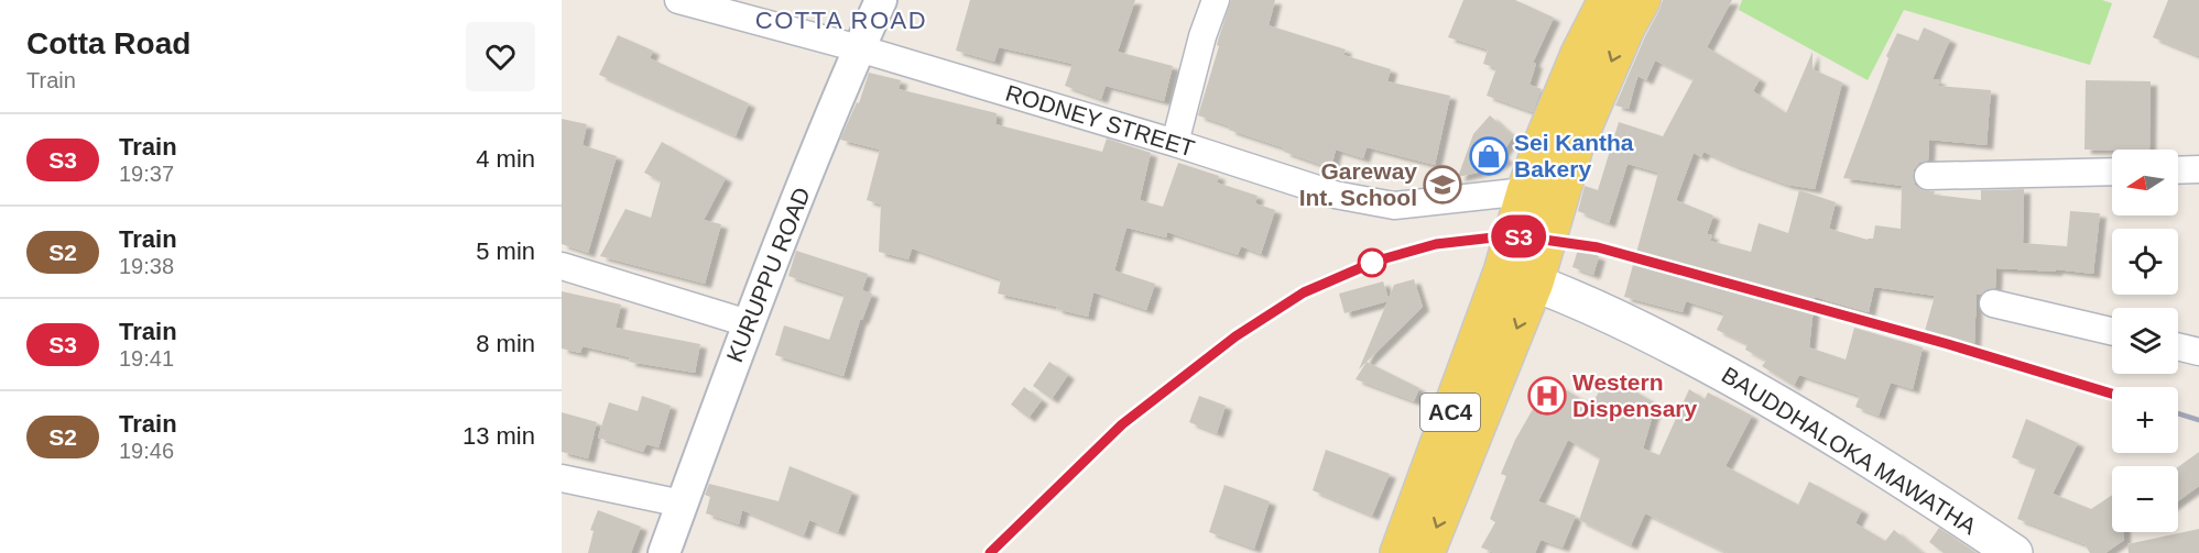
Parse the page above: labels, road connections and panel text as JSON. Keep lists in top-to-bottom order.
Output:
{
  "streets": {
    "main road": ["AC4", "BAUDDHALOKA MAWATHA"],
    "street": ["RODNEY STREET", "KURUPPU ROAD"]
  },
  "crossings": [
    ["RODNEY STREET", "KURUPPU ROAD"],
    ["RODNEY STREET", "AC4"],
    ["AC4", "BAUDDHALOKA MAWATHA"]
  ],
  "districts": ["COTTA ROAD"],
  "places": {
    "shop": ["Sei Kantha Bakery"],
    "school or university": ["Gareway Int. School"],
    "hospital": ["Western Dispensary"]
  },
  "north": "left",
  "page": {
    "heading": ["Cotta Road", "Train"],
    "on_map": "S3",
    "list": [
      {
        "mark": "S3",
        "name": "Train",
        "note": "19:37",
        "value": "4 min"
      },
      {
        "mark": "S2",
        "name": "Train",
        "note": "19:38",
        "value": "5 min"
      },
      {
        "mark": "S3",
        "name": "Train",
        "note": "19:41",
        "value": "8 min"
      },
      {
        "mark": "S2",
        "name": "Train",
        "note": "19:46",
        "value": "13 min"
      }
    ],
    "map_buttons": ["+", "−"]
  }
}
